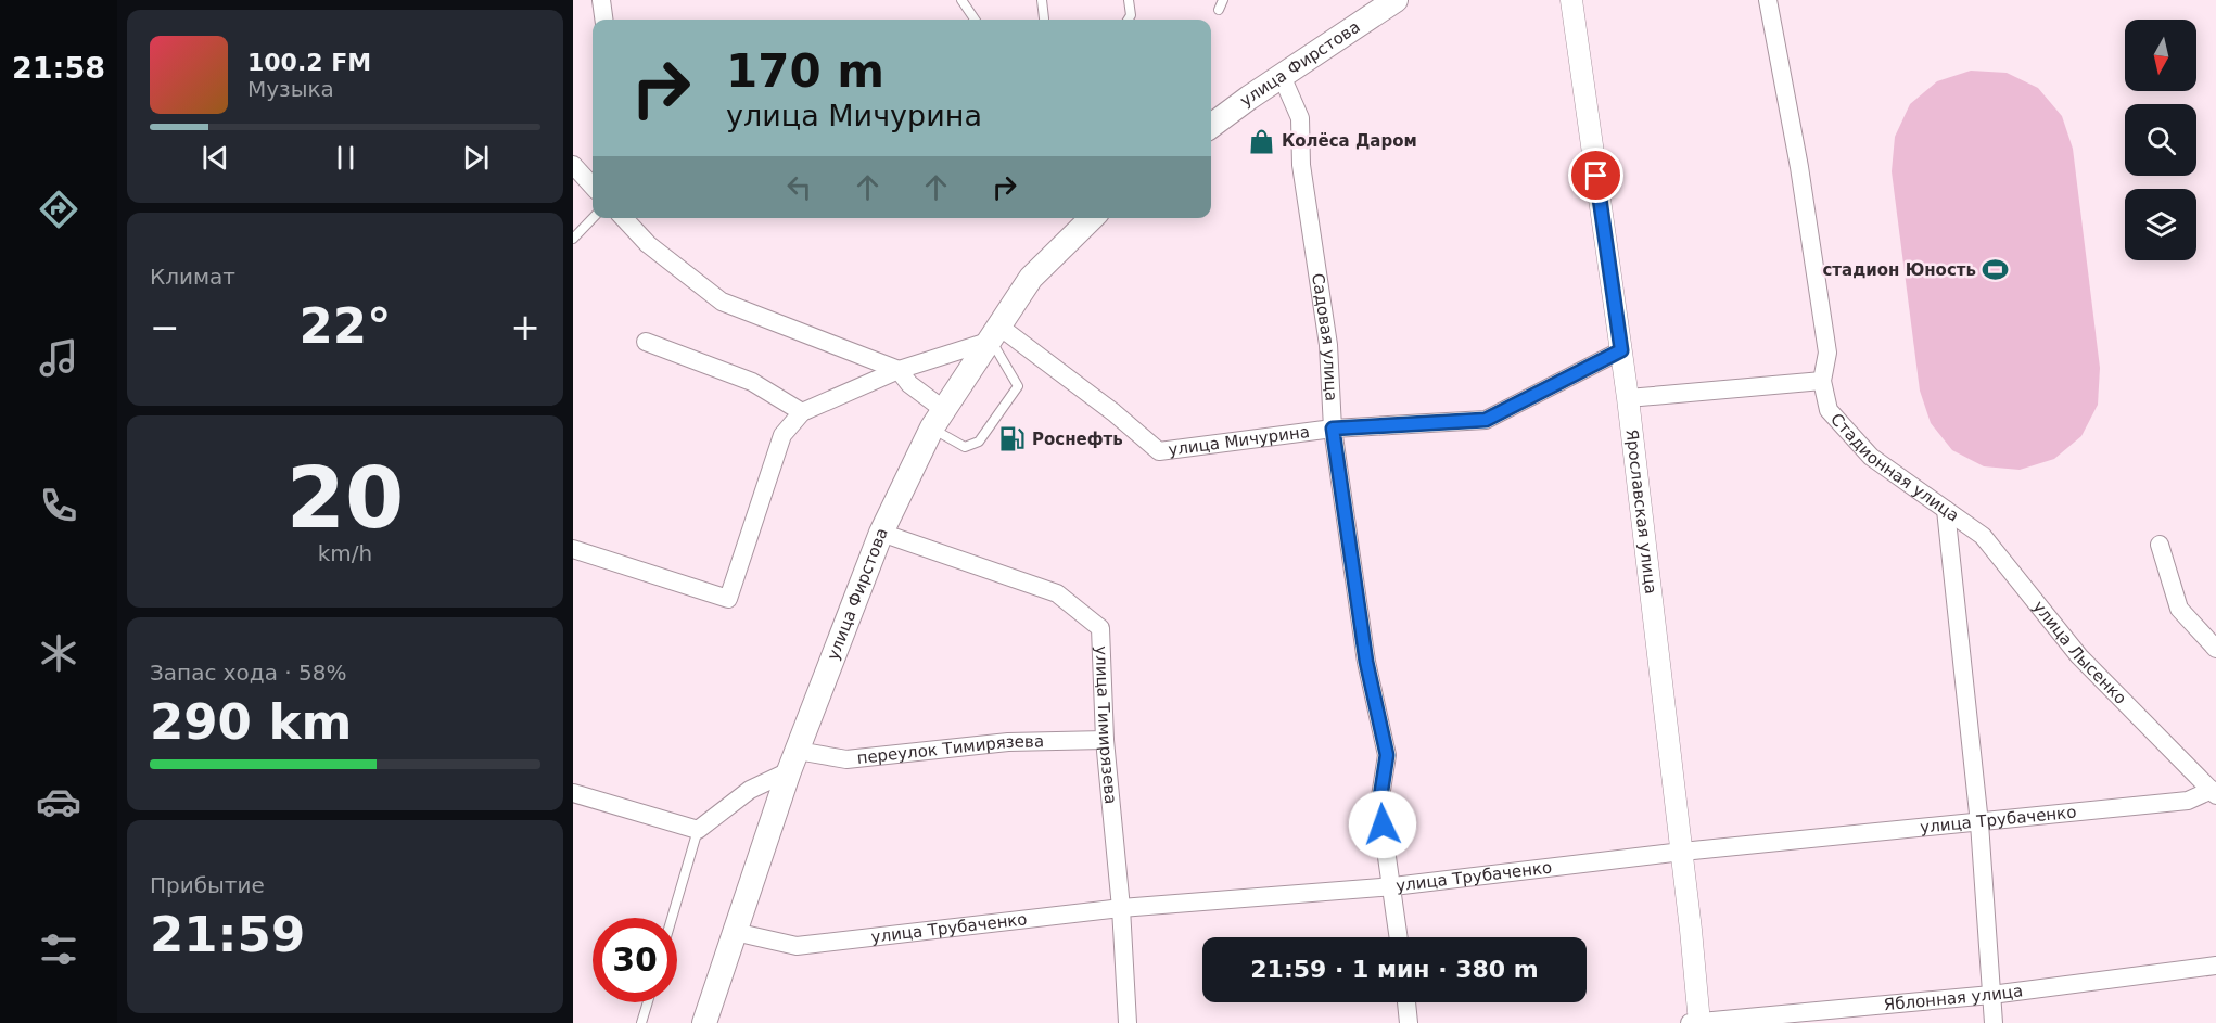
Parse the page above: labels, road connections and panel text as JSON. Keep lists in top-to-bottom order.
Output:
{
  "streets": {
    "main road": ["улица Фирстова"],
    "street": [
      "Садовая улица",
      "улица Мичурина",
      "Стадионная улица",
      "Ярославская улица",
      "улица Лысенко",
      "улица Тимирязева",
      "переулок Тимирязева",
      "улица Трубаченко",
      "Яблонная улица"
    ]
  },
  "crossings": [
    ["улица Фирстова", "Садовая улица"],
    ["улица Фирстова", "улица Мичурина"],
    ["улица Фирстова", "улица Тимирязева"],
    ["улица Фирстова", "переулок Тимирязева"],
    ["улица Фирстова", "улица Трубаченко"],
    ["Садовая улица", "улица Мичурина"],
    ["Садовая улица", "улица Трубаченко"],
    ["улица Мичурина", "Ярославская улица"],
    ["Стадионная улица", "улица Лысенко"],
    ["Стадионная улица", "улица Трубаченко"],
    ["Стадионная улица", "Яблонная улица"],
    ["Ярославская улица", "улица Трубаченко"],
    ["Ярославская улица", "Яблонная улица"],
    ["улица Лысенко", "улица Трубаченко"],
    ["улица Тимирязева", "переулок Тимирязева"],
    ["улица Тимирязева", "улица Трубаченко"]
  ],
  "places": {
    "shop": ["Колёса Даром"],
    "sports": ["стадион Юность"],
    "fuel station": ["Роснефть"]
  },
  "north": "bottom",
  "page": {
    "tabs": "21:58",
    "turn": ["170 m", "улица Мичурина"],
    "song": ["100.2 FM", "Музыка"],
    "tile": [
      "Климат",
      ["20", "km/h"],
      ["Запас хода · 58%", "290 km"],
      ["Прибытие", "21:59"]
    ],
    "heat": ["−", "22°", "+"],
    "limit": "30",
    "trip": "21:59 · 1 мин · 380 m"
  }
}
